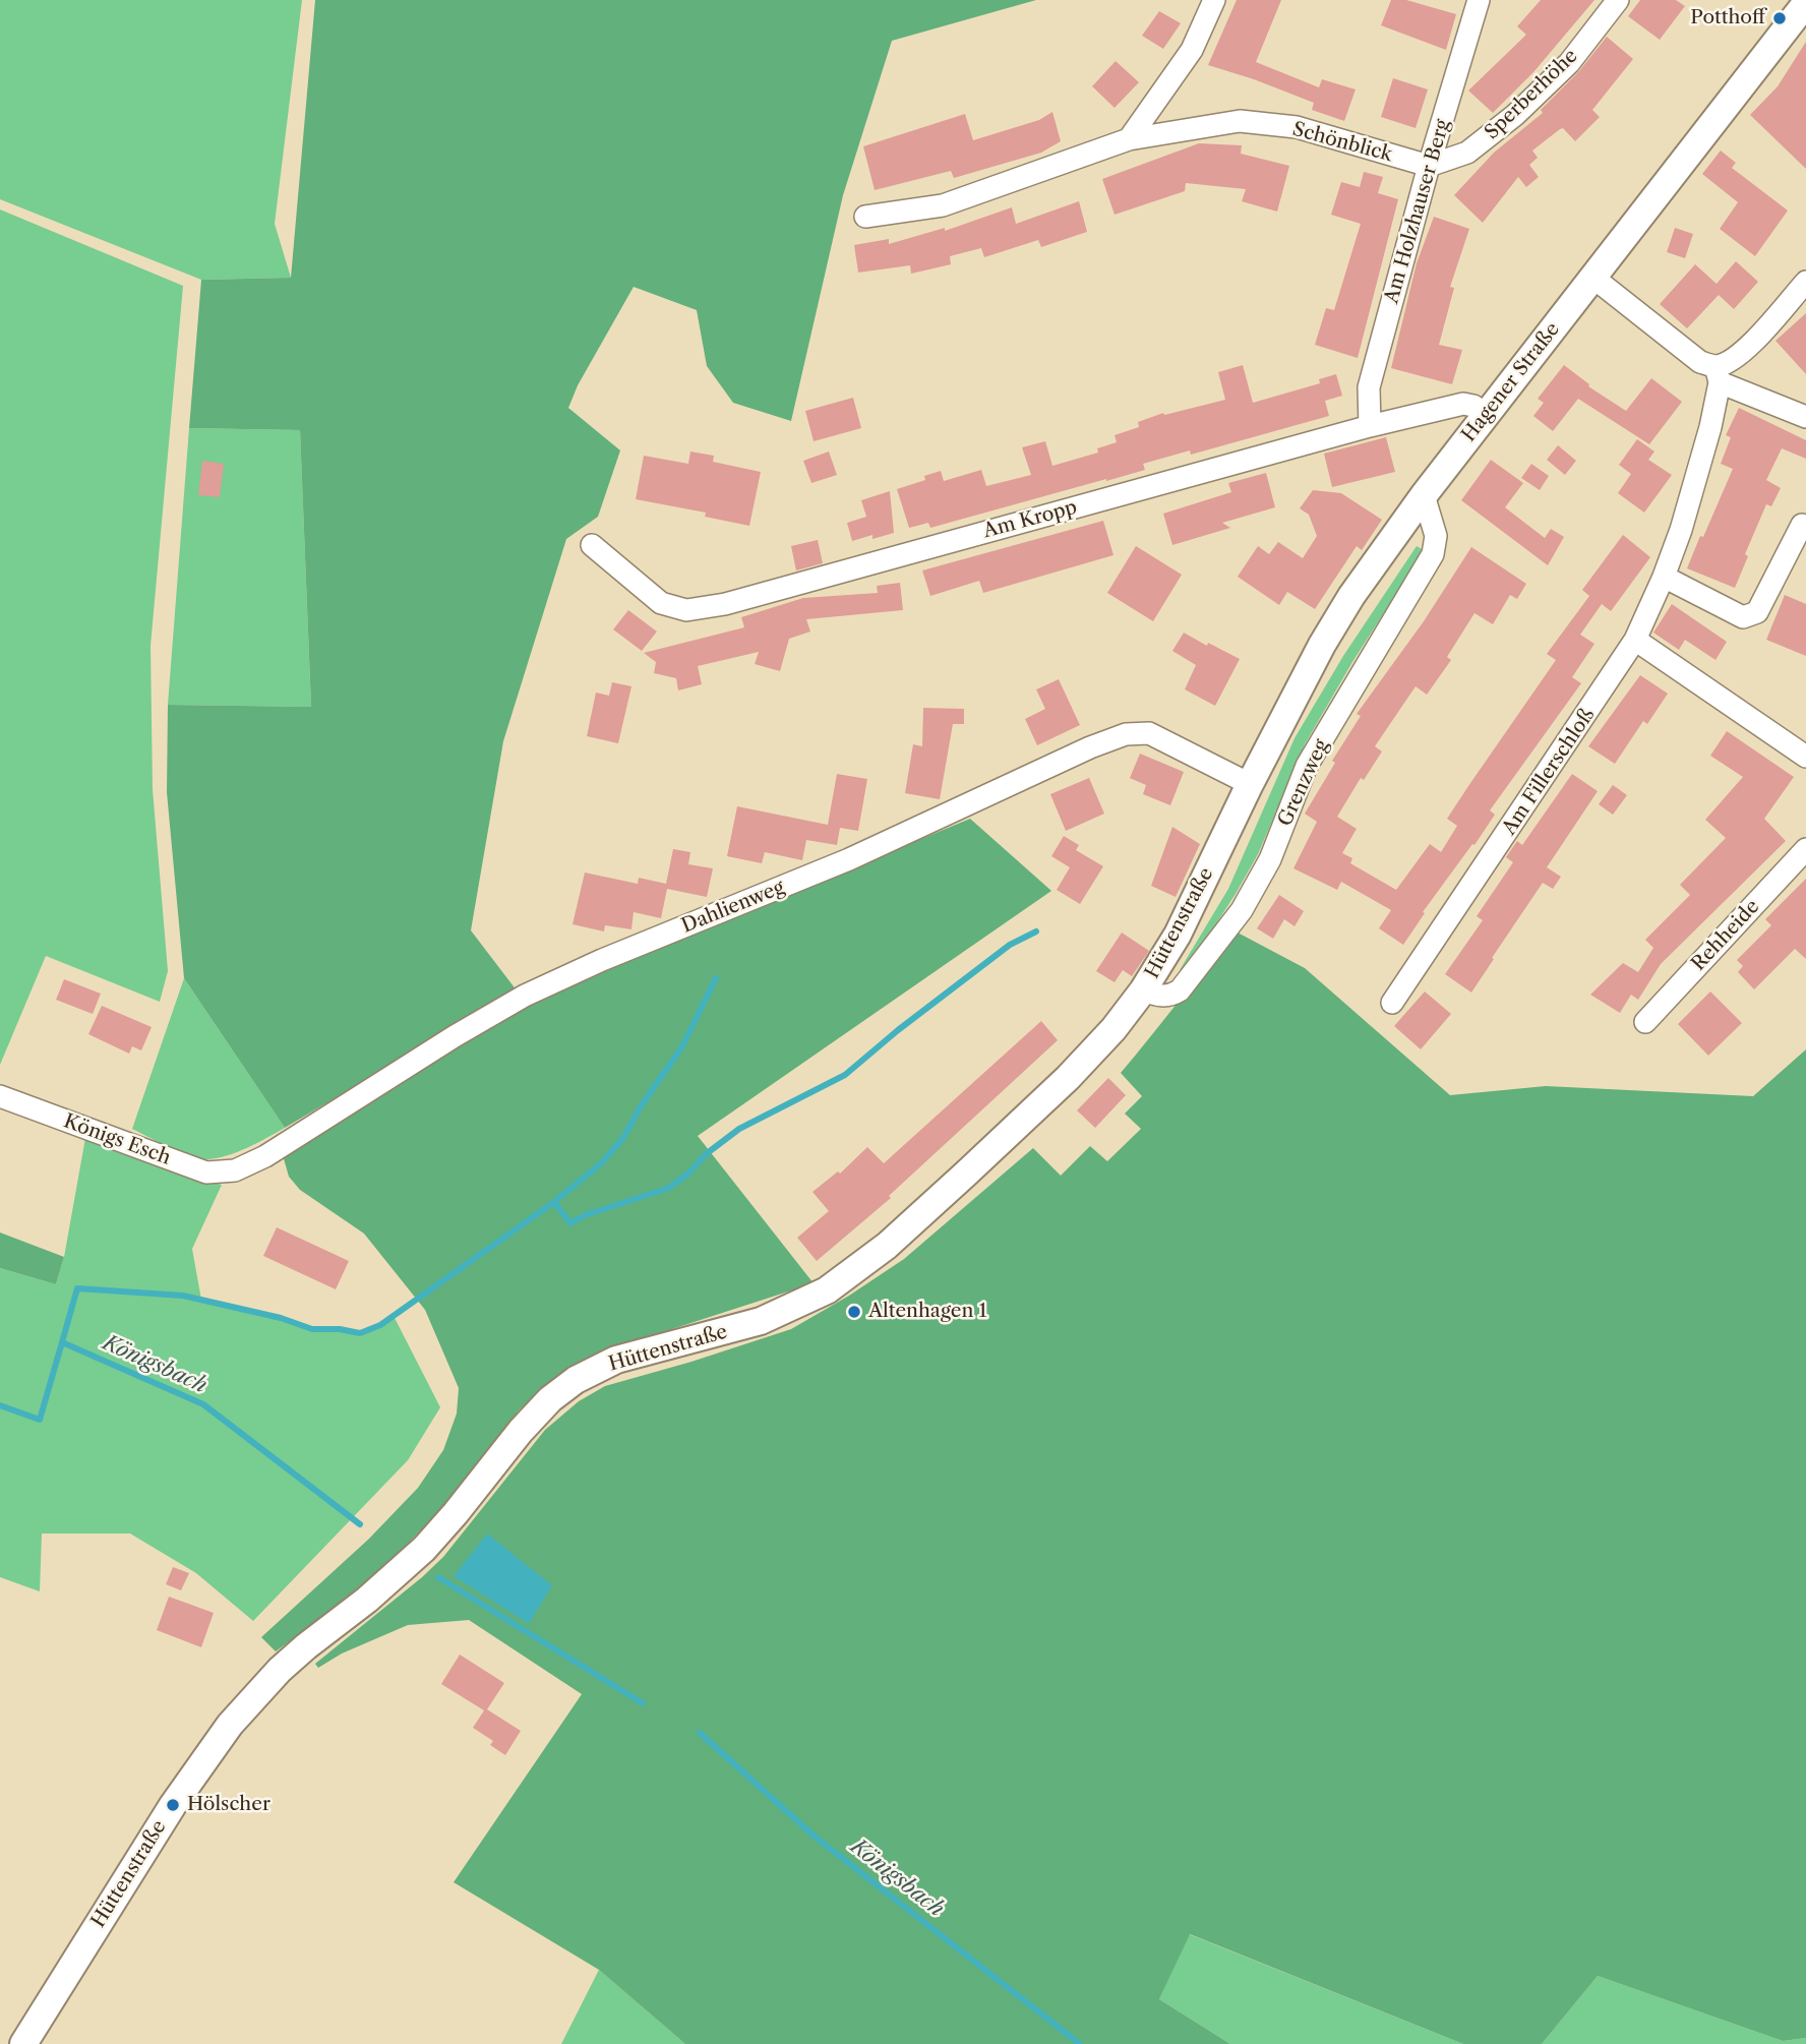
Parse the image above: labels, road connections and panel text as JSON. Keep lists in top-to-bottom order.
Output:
{
  "streets": {
    "main road": ["Hagener Straße", "Hüttenstraße"],
    "street": [
      "Sperberhöhe",
      "Schönblick",
      "Am Holzhauser Berg",
      "Am Kropp",
      "Am Fillerschloß",
      "Grenzweg",
      "Dahlienweg",
      "Rehheide",
      "Königs Esch"
    ]
  },
  "crossings": [
    ["Sperberhöhe", "Schönblick"],
    ["Sperberhöhe", "Am Holzhauser Berg"],
    ["Schönblick", "Am Holzhauser Berg"],
    ["Am Holzhauser Berg", "Am Kropp"],
    ["Hagener Straße", "Am Kropp"],
    ["Hagener Straße", "Grenzweg"],
    ["Hagener Straße", "Dahlienweg"],
    ["Hagener Straße", "Hüttenstraße"],
    ["Grenzweg", "Hüttenstraße"],
    ["Dahlienweg", "Hüttenstraße"],
    ["Dahlienweg", "Königs Esch"]
  ],
  "water": ["Königsbach"],
  "places": ["Potthoff", "Altenhagen 1", "Hölscher"]
}
